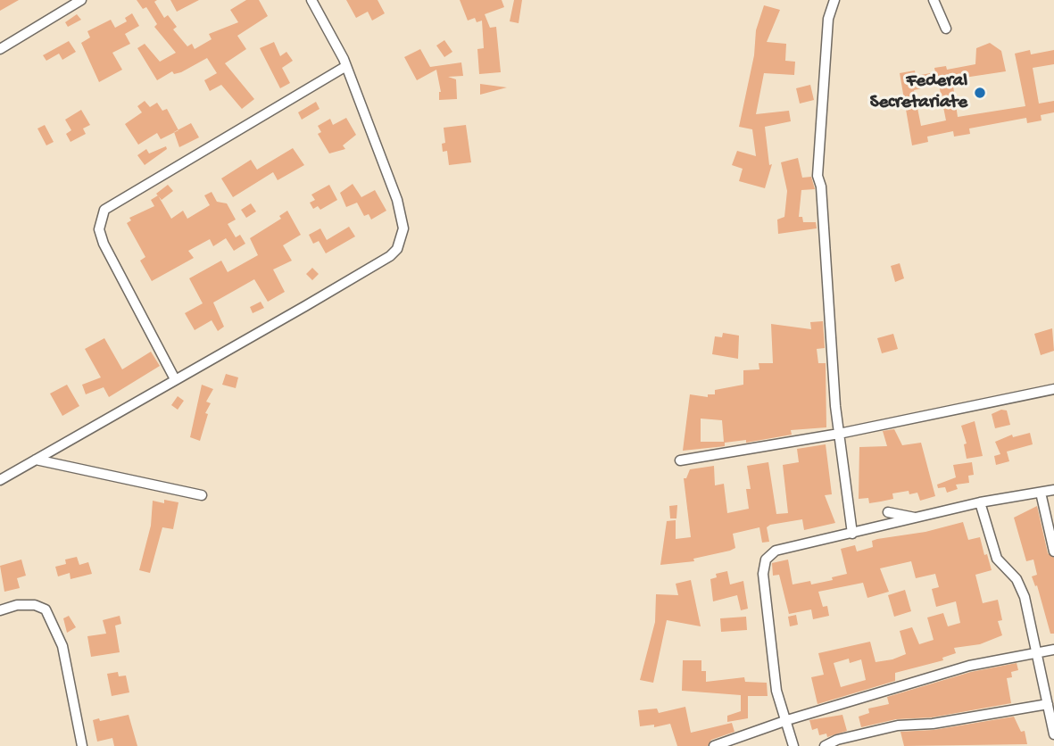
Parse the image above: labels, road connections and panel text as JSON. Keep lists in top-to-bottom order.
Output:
{
  "places": ["Federal Secretariate"]
}
